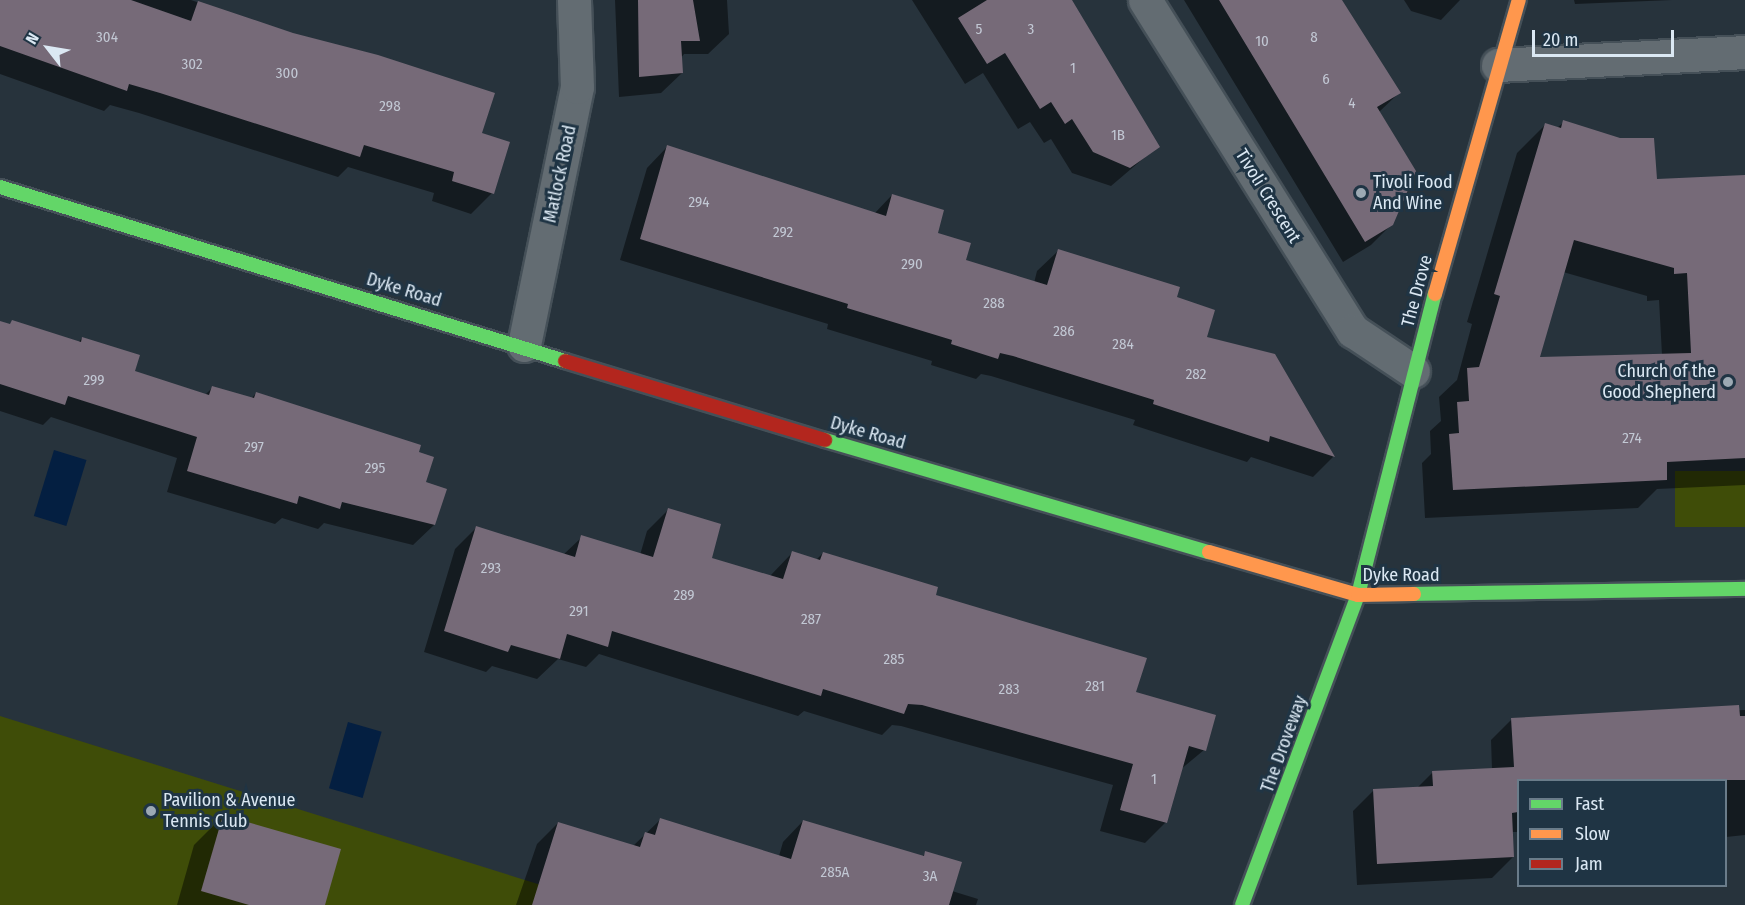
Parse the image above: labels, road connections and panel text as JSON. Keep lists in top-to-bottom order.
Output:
{
  "streets": {
    "street": [
      "Matlock Road",
      "Tivoli Crescent",
      "Dyke Road",
      "The Drove",
      "The Droveway"
    ]
  },
  "crossings": [
    ["Matlock Road", "Dyke Road"],
    ["Tivoli Crescent", "The Drove"],
    ["Dyke Road", "The Drove"],
    ["Dyke Road", "The Droveway"],
    ["The Drove", "The Droveway"]
  ],
  "places": ["Tivoli Food And Wine", "Church of the Good Shepherd", "Pavilion & Avenue Tennis Club"],
  "house_numbers": [
    "5",
    "3",
    "304",
    "8",
    "10",
    "302",
    "1",
    "300",
    "6",
    "4",
    "298",
    "1B",
    "294",
    "292",
    "290",
    "288",
    "286",
    "284",
    "282",
    "299",
    "274",
    "297",
    "295",
    "293",
    "289",
    "291",
    "287",
    "285",
    "281",
    "283",
    "1",
    "285A",
    "3A"
  ],
  "legend": ["Fast", "Slow", "Jam"],
  "scale_bar": "20 m",
  "north": "top left"
}
